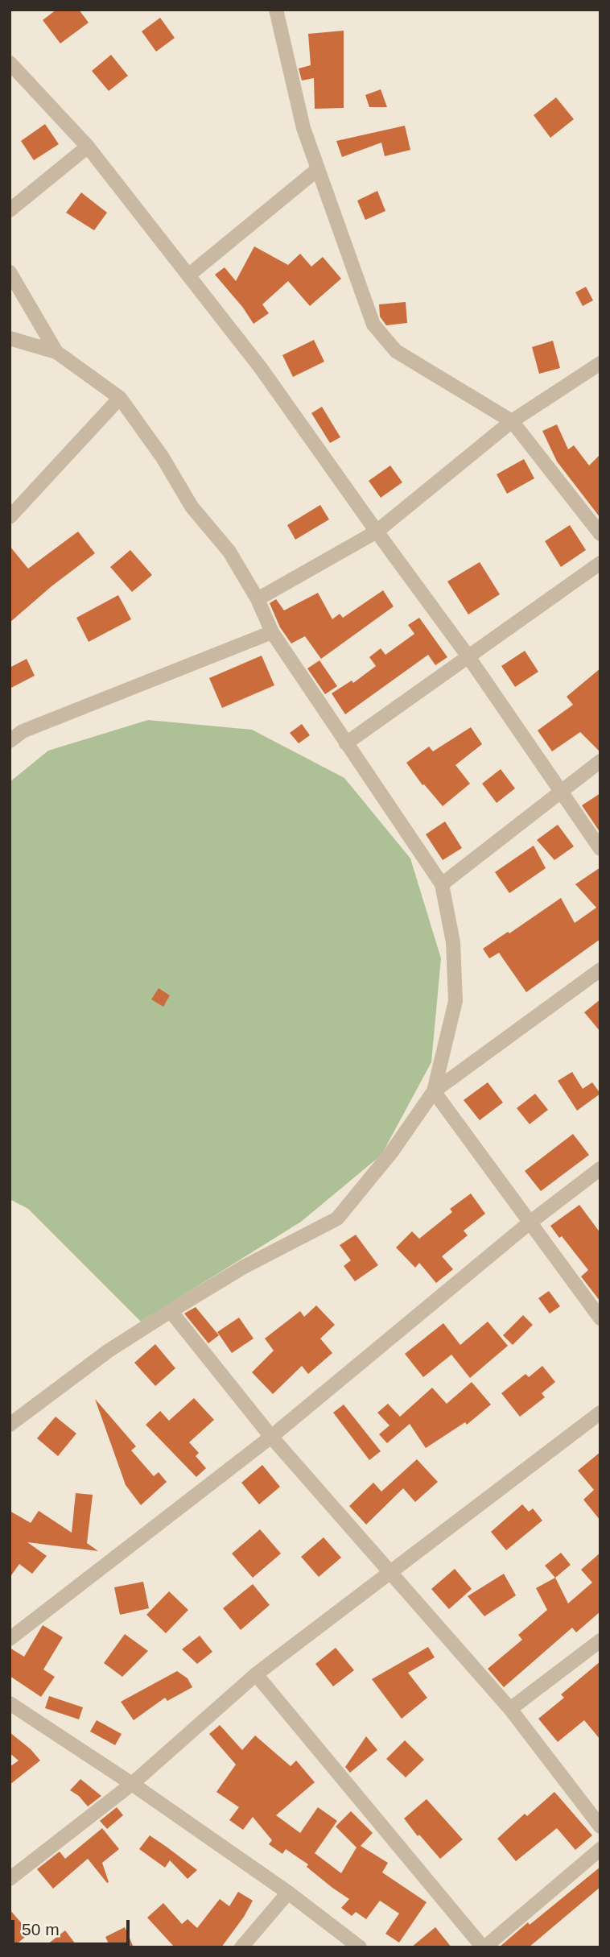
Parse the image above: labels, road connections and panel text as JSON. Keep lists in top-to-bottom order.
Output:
{
  "scale_bar": "50 m"
}
